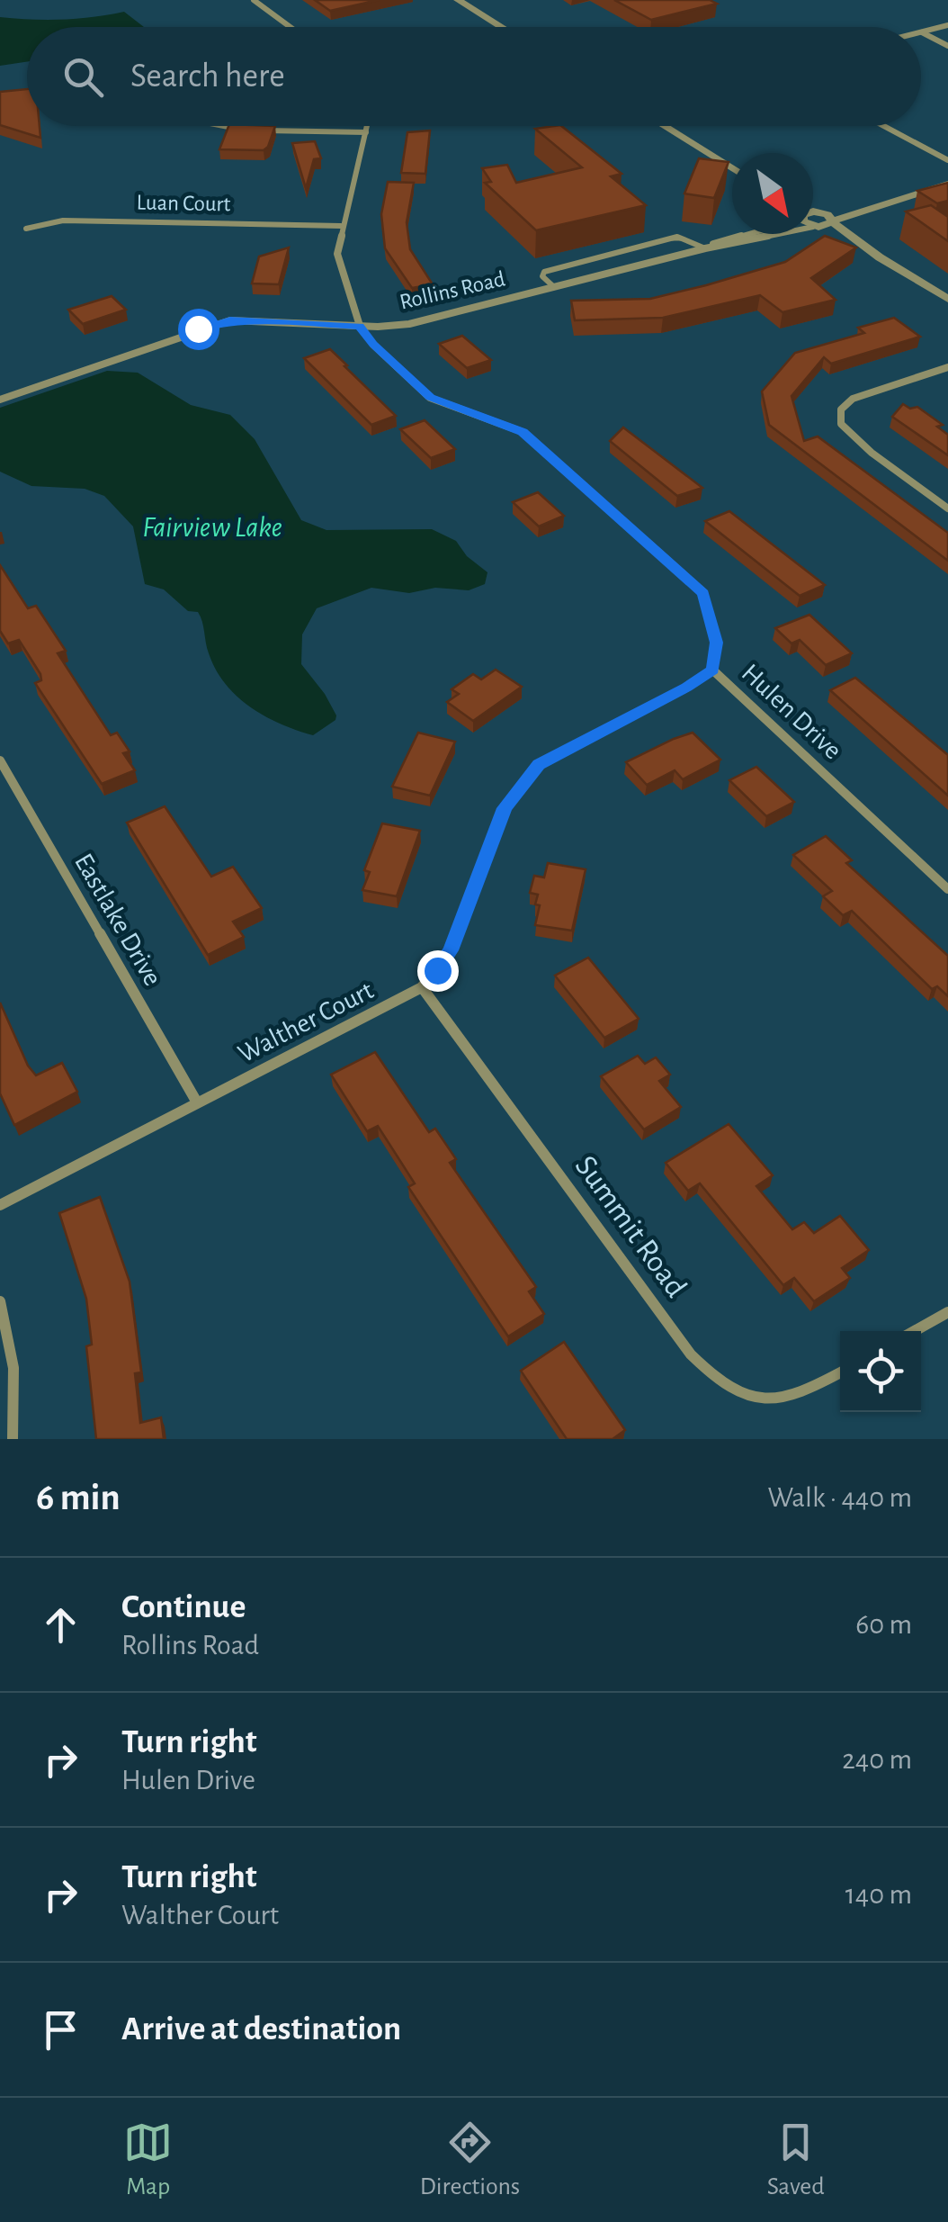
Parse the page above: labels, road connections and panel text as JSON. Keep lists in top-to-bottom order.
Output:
{
  "streets": {
    "street": [
      "Luan Court",
      "Rollins Road",
      "Hulen Drive",
      "Eastlake Drive",
      "Walther Court",
      "Summit Road"
    ]
  },
  "crossings": [
    ["Luan Court", "Hulen Drive"],
    ["Rollins Road", "Hulen Drive"],
    ["Hulen Drive", "Walther Court"],
    ["Eastlake Drive", "Walther Court"],
    ["Walther Court", "Summit Road"]
  ],
  "water": ["Fairview Lake"],
  "north": "bottom right",
  "page": {
    "search": "Search here",
    "heading": ["6 min", "Walk · 440 m"],
    "list": [
      ["Continue", "Rollins Road", "60 m"],
      ["Turn right", "Hulen Drive", "240 m"],
      ["Turn right", "Walther Court", "140 m"],
      "Arrive at destination"
    ],
    "nav": ["Map", "Directions", "Saved"]
  }
}
